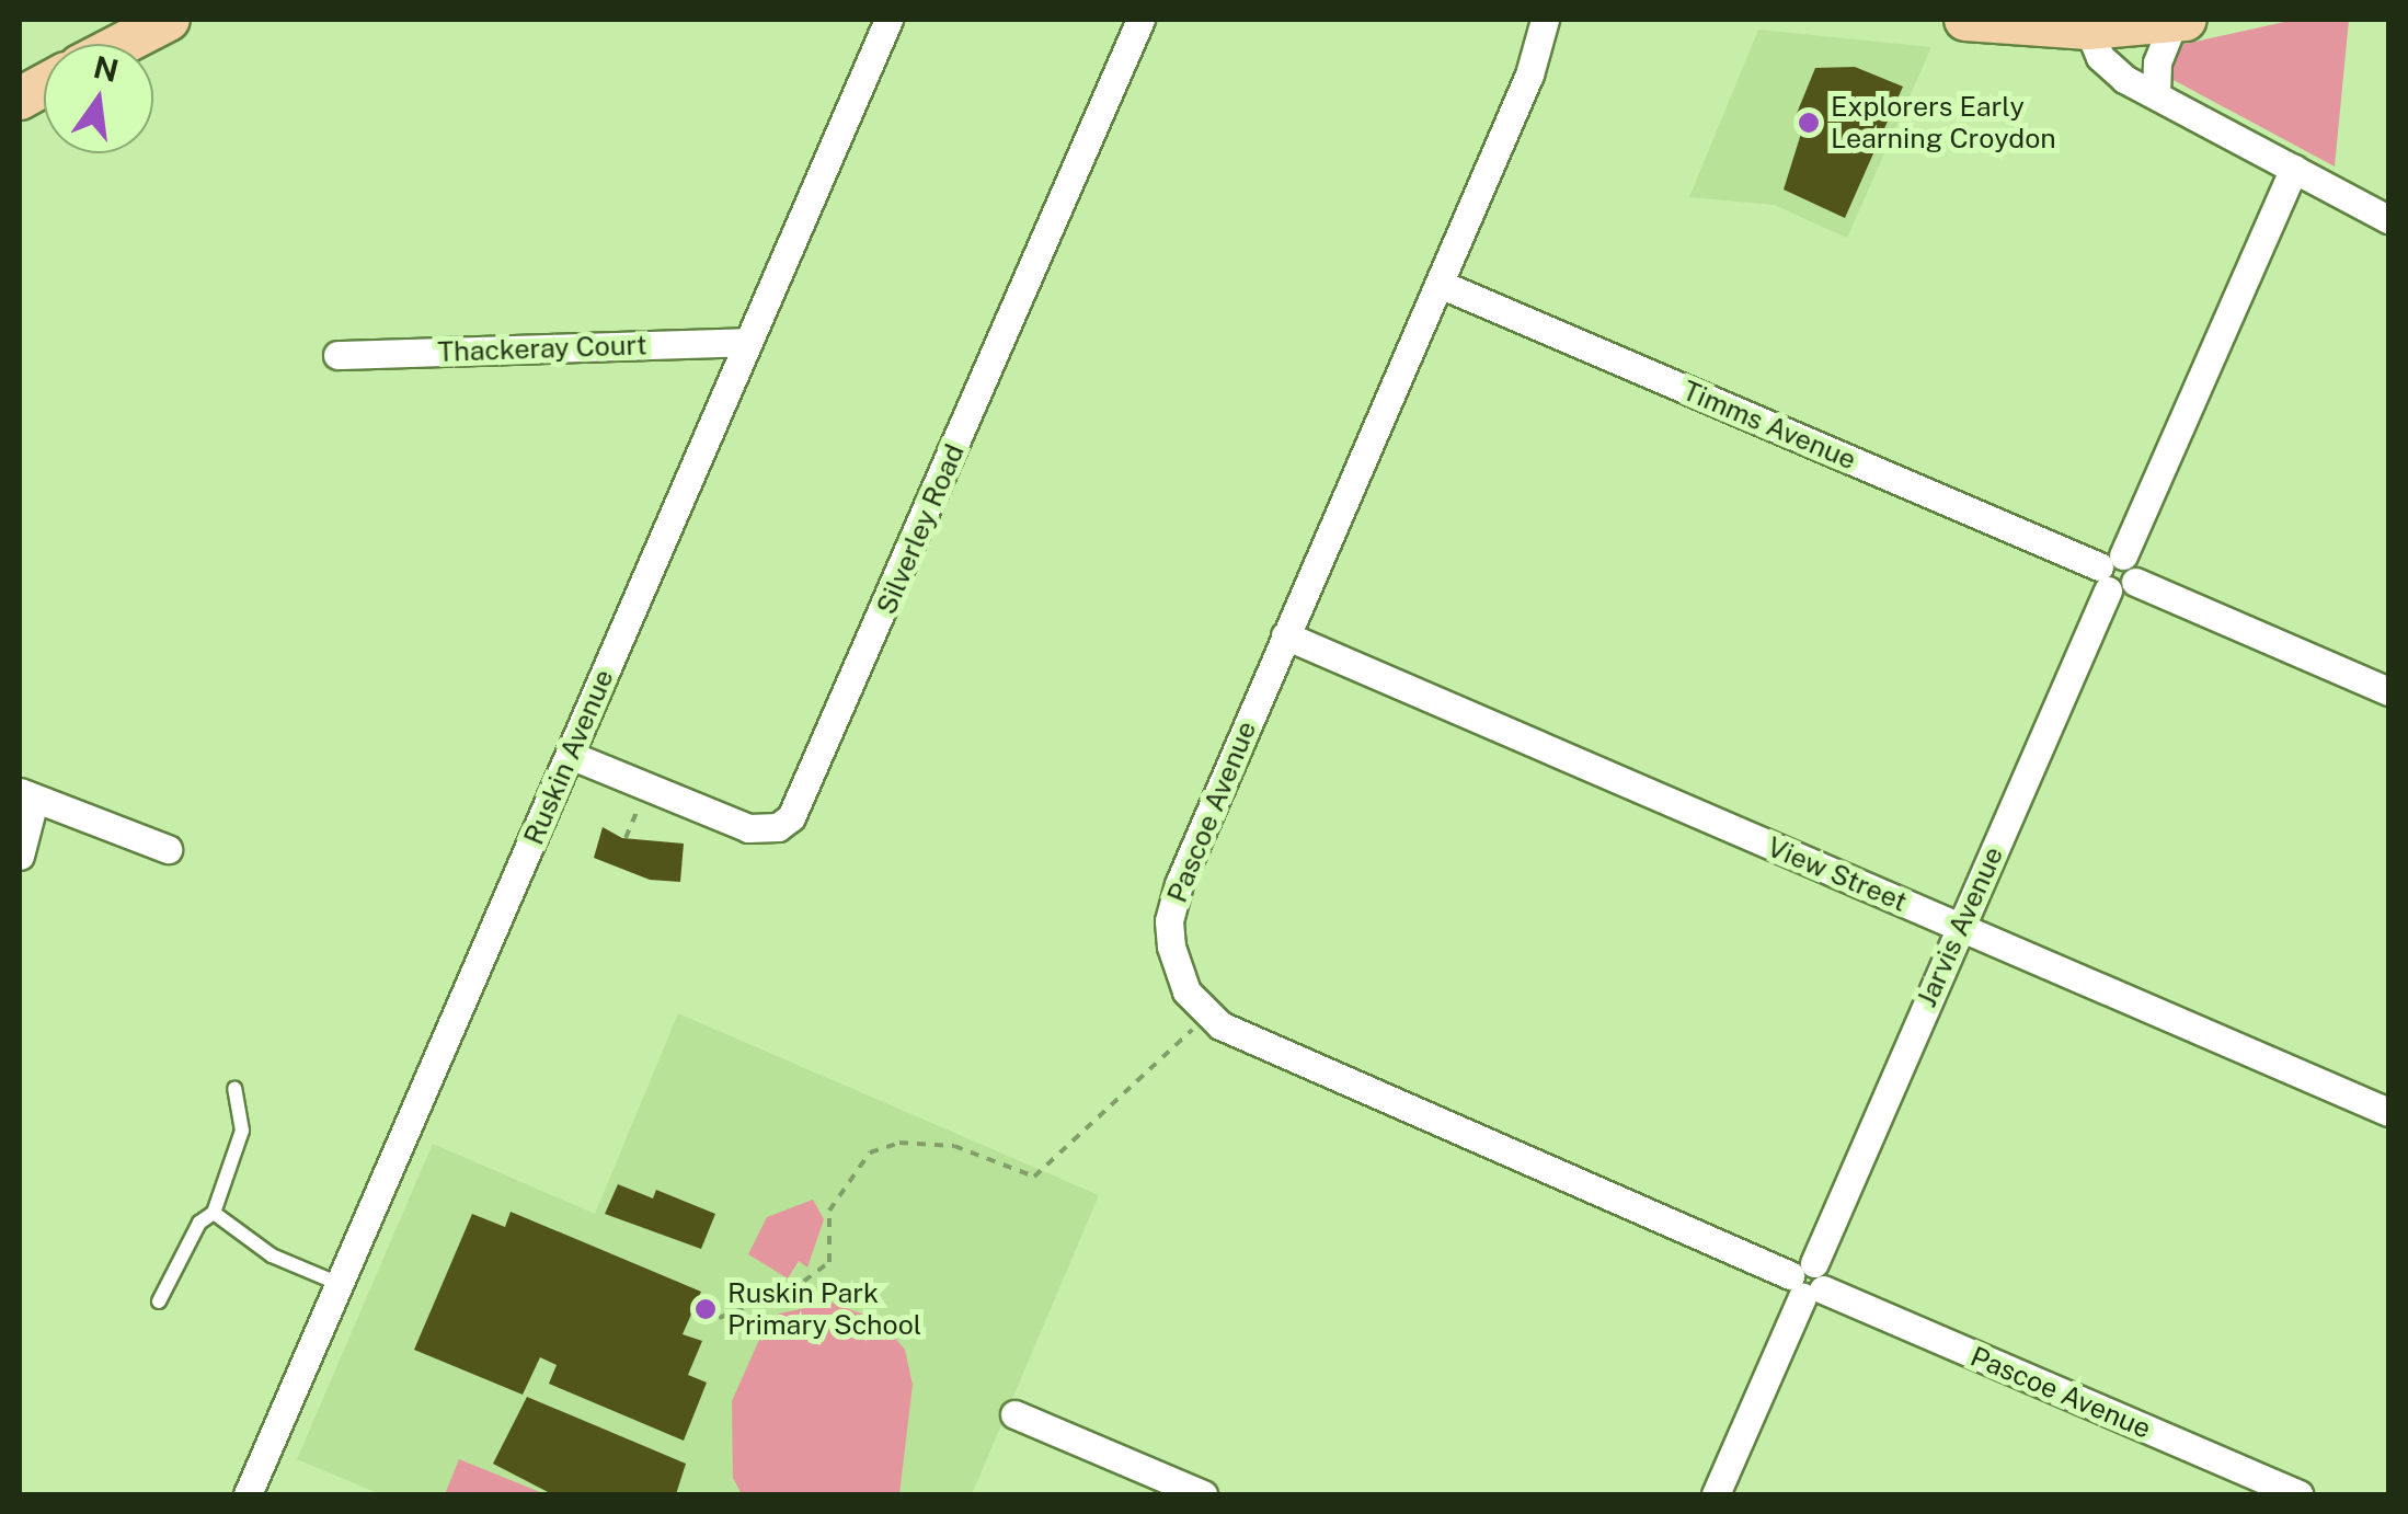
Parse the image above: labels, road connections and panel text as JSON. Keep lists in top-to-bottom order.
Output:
{
  "streets": {
    "street": [
      "Thackeray Court",
      "Timms Avenue",
      "Silverley Road",
      "Ruskin Avenue",
      "Pascoe Avenue",
      "View Street",
      "Jarvis Avenue"
    ]
  },
  "crossings": [
    ["Thackeray Court", "Ruskin Avenue"],
    ["Timms Avenue", "Pascoe Avenue"],
    ["Timms Avenue", "Jarvis Avenue"],
    ["Silverley Road", "Ruskin Avenue"],
    ["Pascoe Avenue", "View Street"],
    ["Pascoe Avenue", "Jarvis Avenue"],
    ["View Street", "Jarvis Avenue"]
  ],
  "places": ["Explorers Early Learning Croydon", "Ruskin Park Primary School"],
  "north": "top"
}
